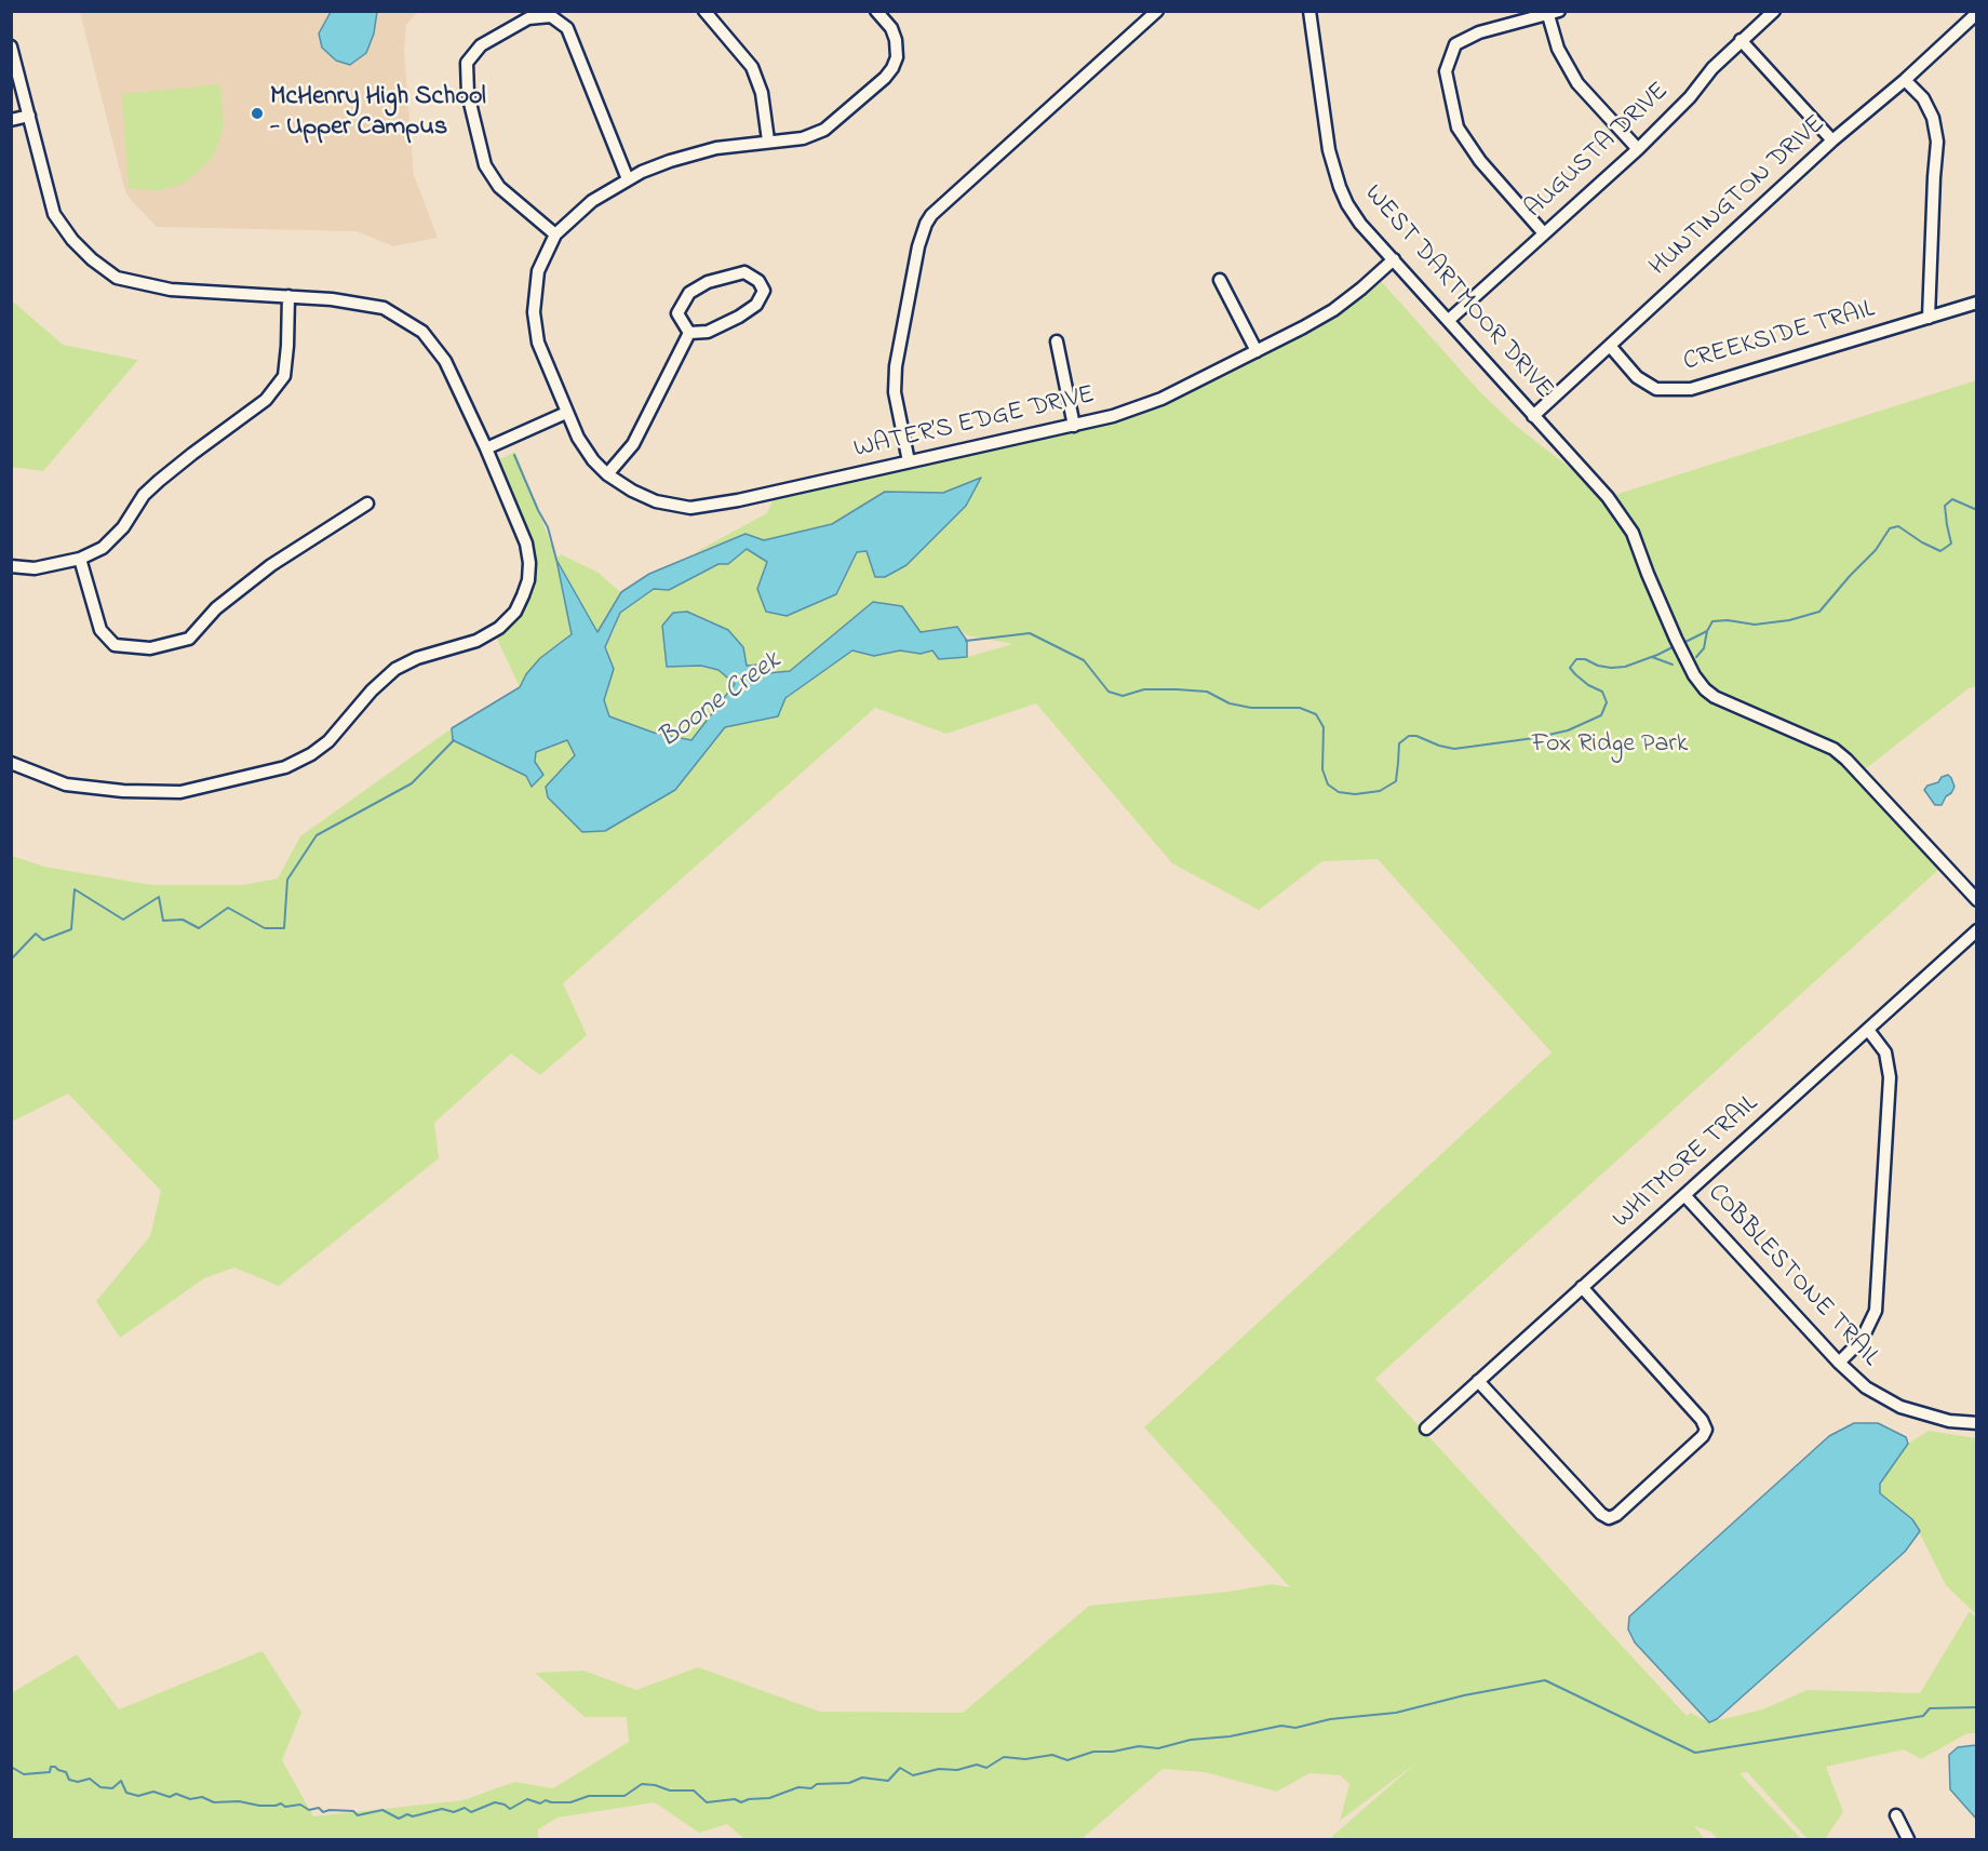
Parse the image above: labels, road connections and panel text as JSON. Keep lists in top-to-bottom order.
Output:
{
  "streets": {
    "street": [
      "AUGUSTA DRIVE",
      "HUNTINGTON DRIVE",
      "WEST DARTMOOR DRIVE",
      "CREEKSIDE TRAIL",
      "WATER’S EDGE DRIVE",
      "WHITMORE TRAIL",
      "COBBLESTONE TRAIL"
    ]
  },
  "crossings": [
    ["AUGUSTA DRIVE", "WEST DARTMOOR DRIVE"],
    ["HUNTINGTON DRIVE", "WEST DARTMOOR DRIVE"],
    ["HUNTINGTON DRIVE", "CREEKSIDE TRAIL"],
    ["WEST DARTMOOR DRIVE", "WATER’S EDGE DRIVE"],
    ["WHITMORE TRAIL", "COBBLESTONE TRAIL"]
  ],
  "water": ["Boone Creek"],
  "parks": ["Fox Ridge Park"],
  "places": ["McHenry High School - Upper Campus"]
}
